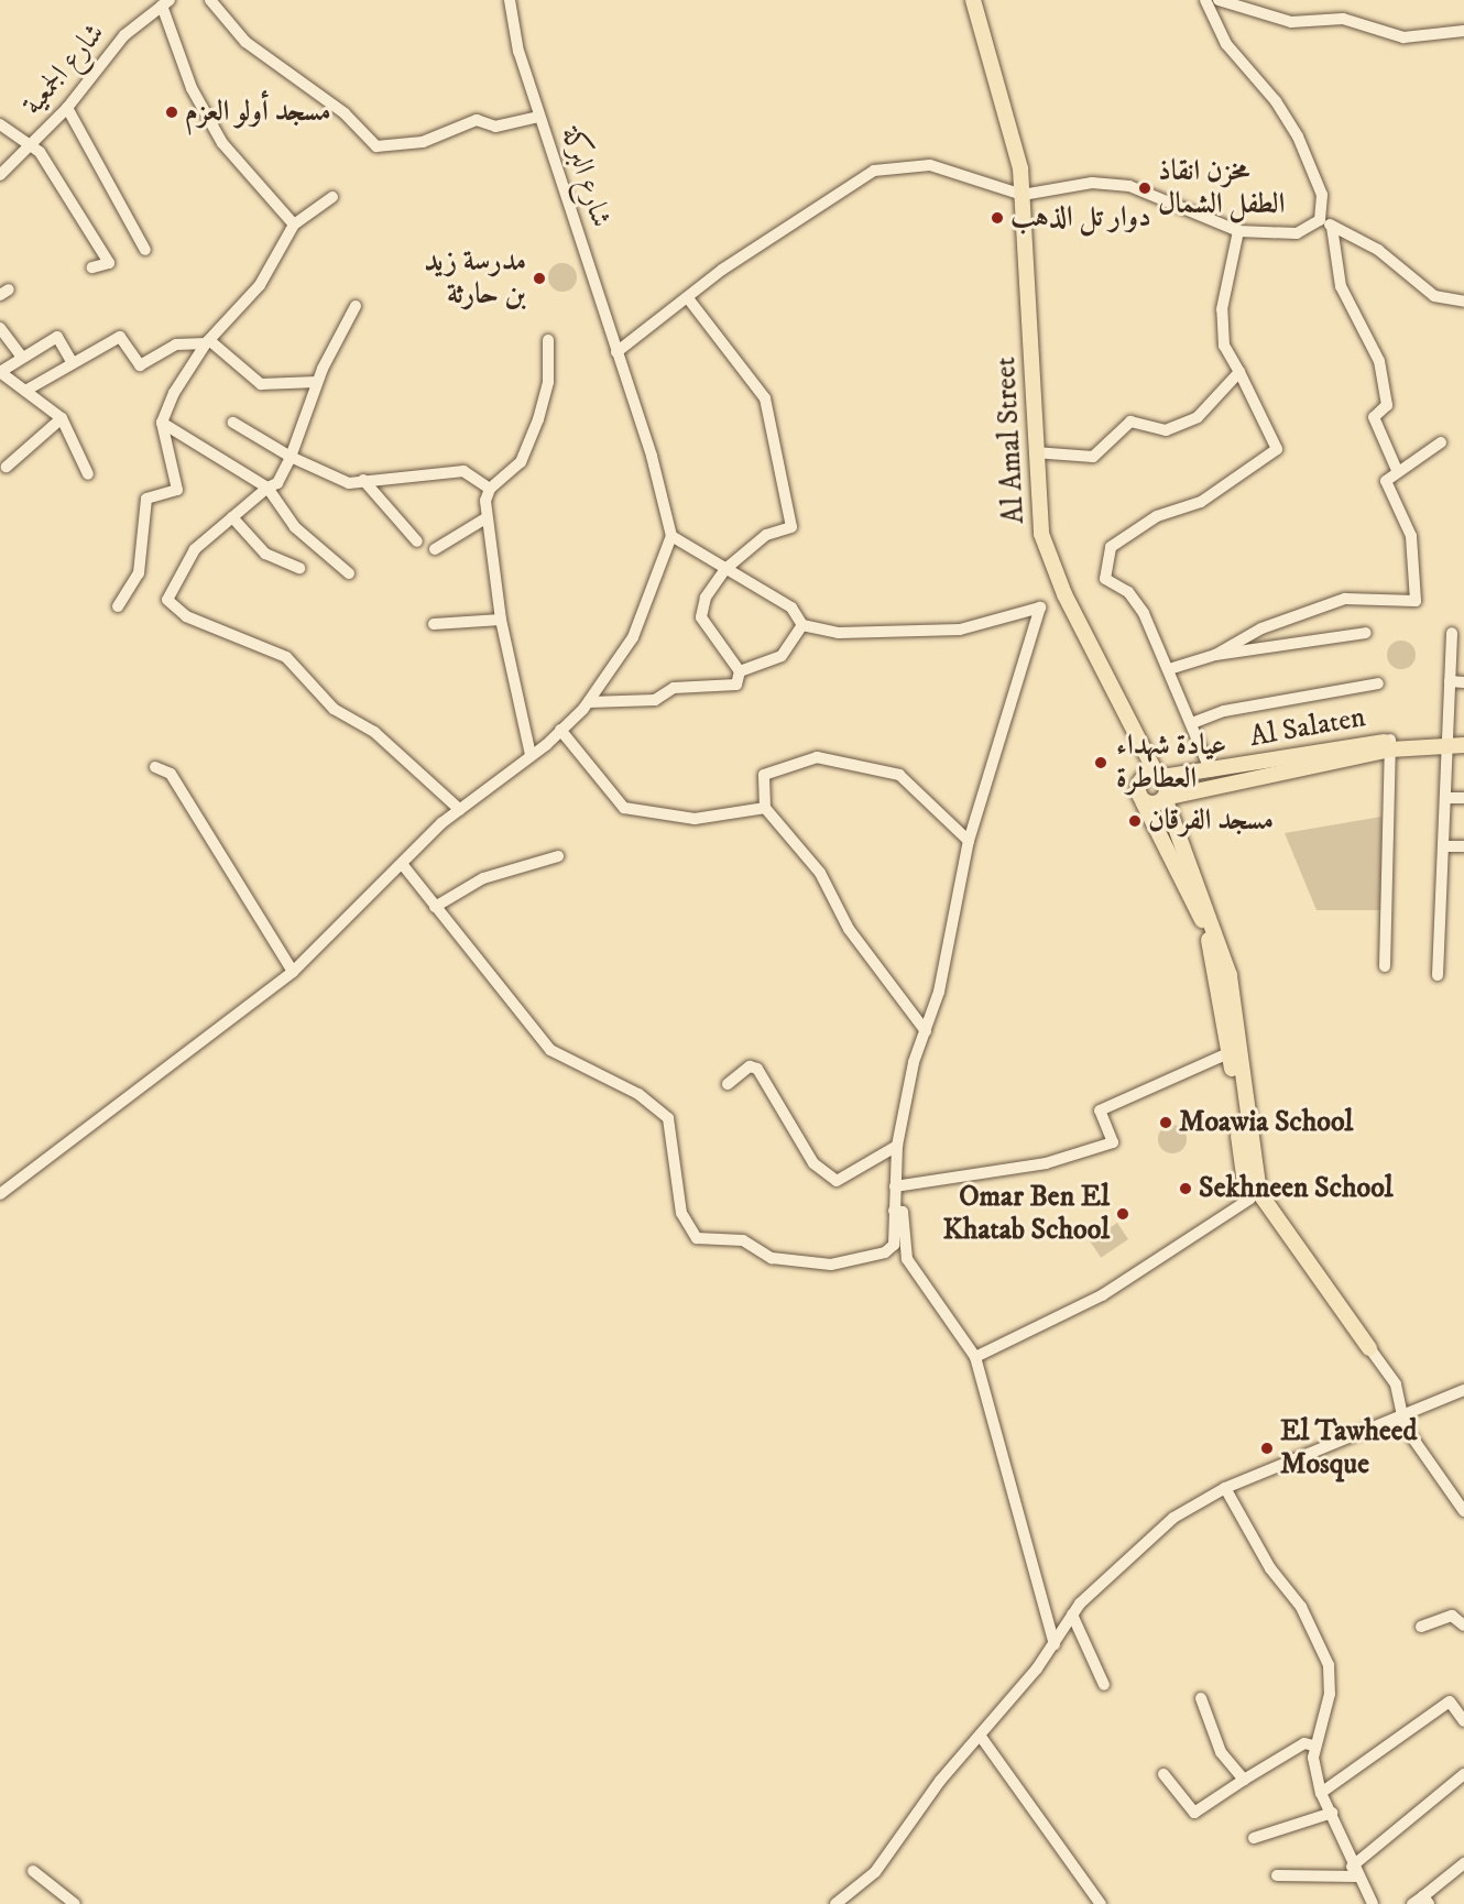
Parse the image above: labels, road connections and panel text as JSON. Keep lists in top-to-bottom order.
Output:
{
  "streets": {
    "main road": ["Al Amal Street", "Al Salaten"],
    "street": ["شارع الجمعية", "شارع البركة"]
  },
  "crossings": [
    ["Al Amal Street", "Al Salaten"]
  ],
  "places": [
    "مسجد أولو العزم",
    "مخزن انقاذ الطفل الشمال",
    "دوار تل الذهب",
    "مدرسة زيد بن حارثة",
    "عيادة شهداء العطاطرة",
    "مسجد الفرقان",
    "Moawia School",
    "Sekhneen School",
    "Omar Ben El Khatab School",
    "El Tawheed Mosque"
  ]
}
